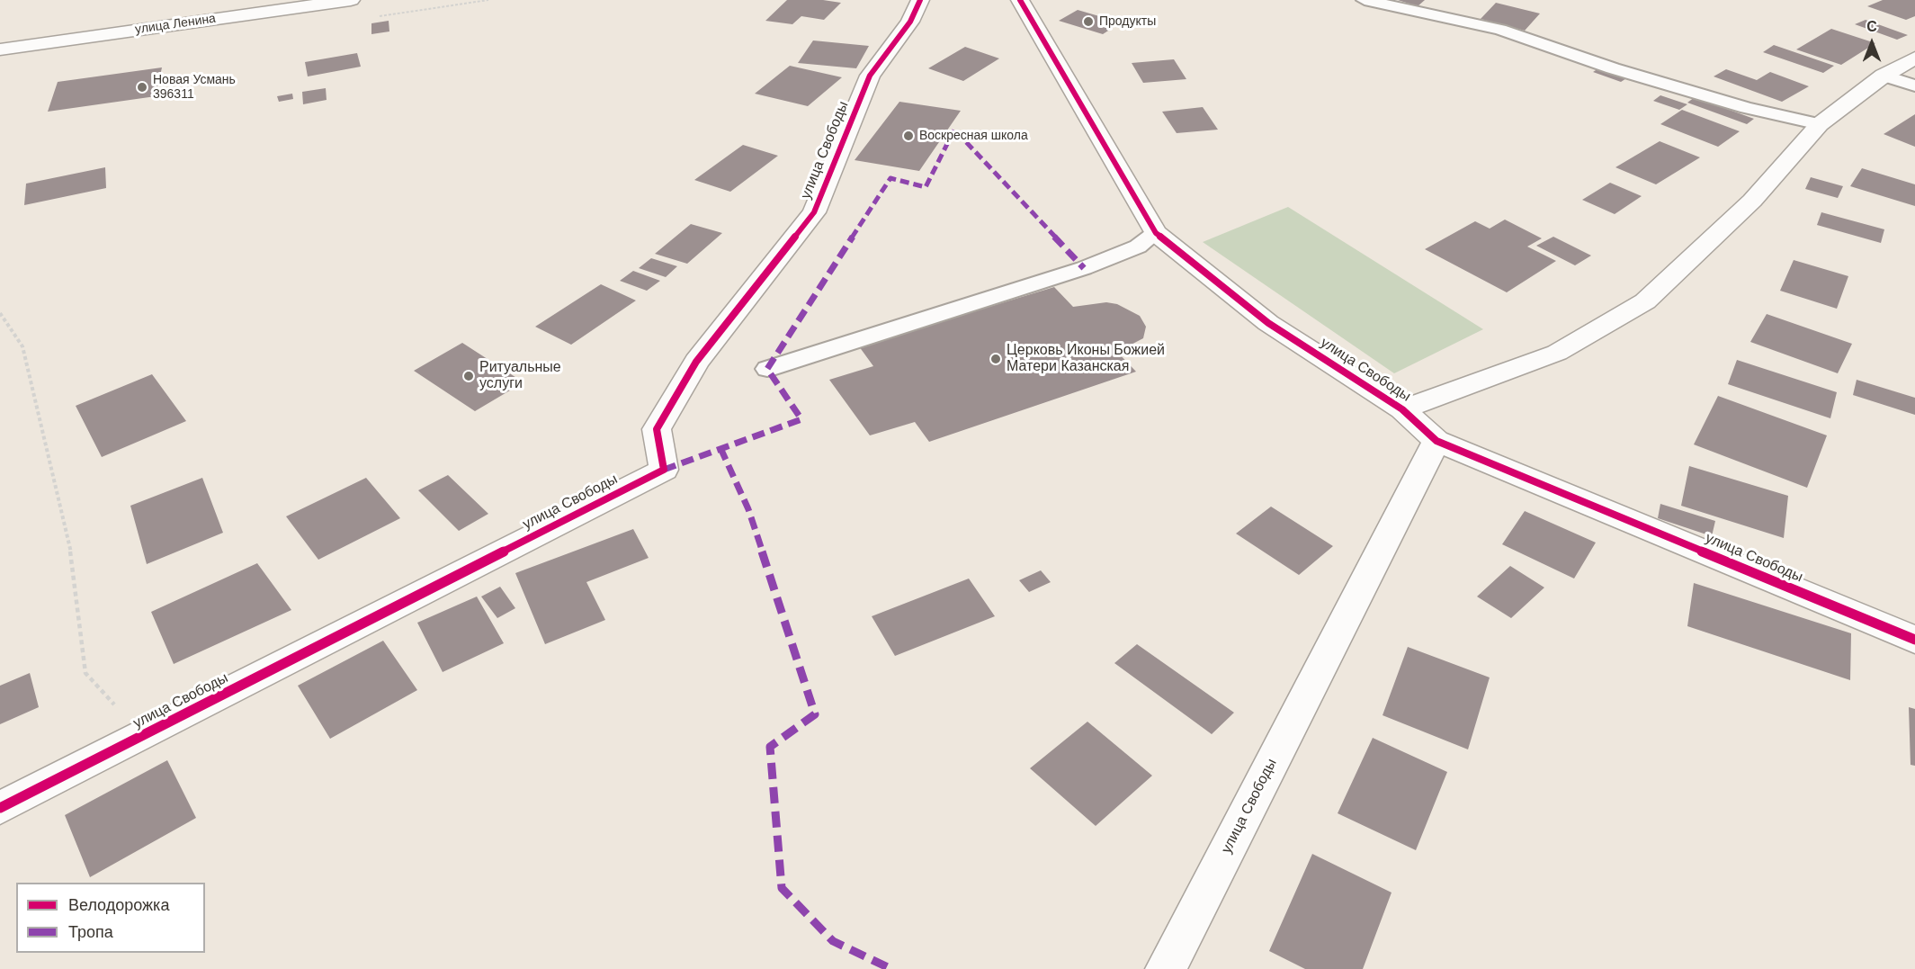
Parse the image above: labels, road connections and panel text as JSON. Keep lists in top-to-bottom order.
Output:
{
  "streets": {
    "street": ["улица Ленина", "улица Свободы"]
  },
  "places": [
    "Продукты",
    "Новая Усмань 396311",
    "Воскресная школа",
    "Церковь Иконы Божией Матери Казанская",
    "Ритуальные услуги"
  ],
  "legend": ["Велодорожка", "Тропа"],
  "north": "top"
}
